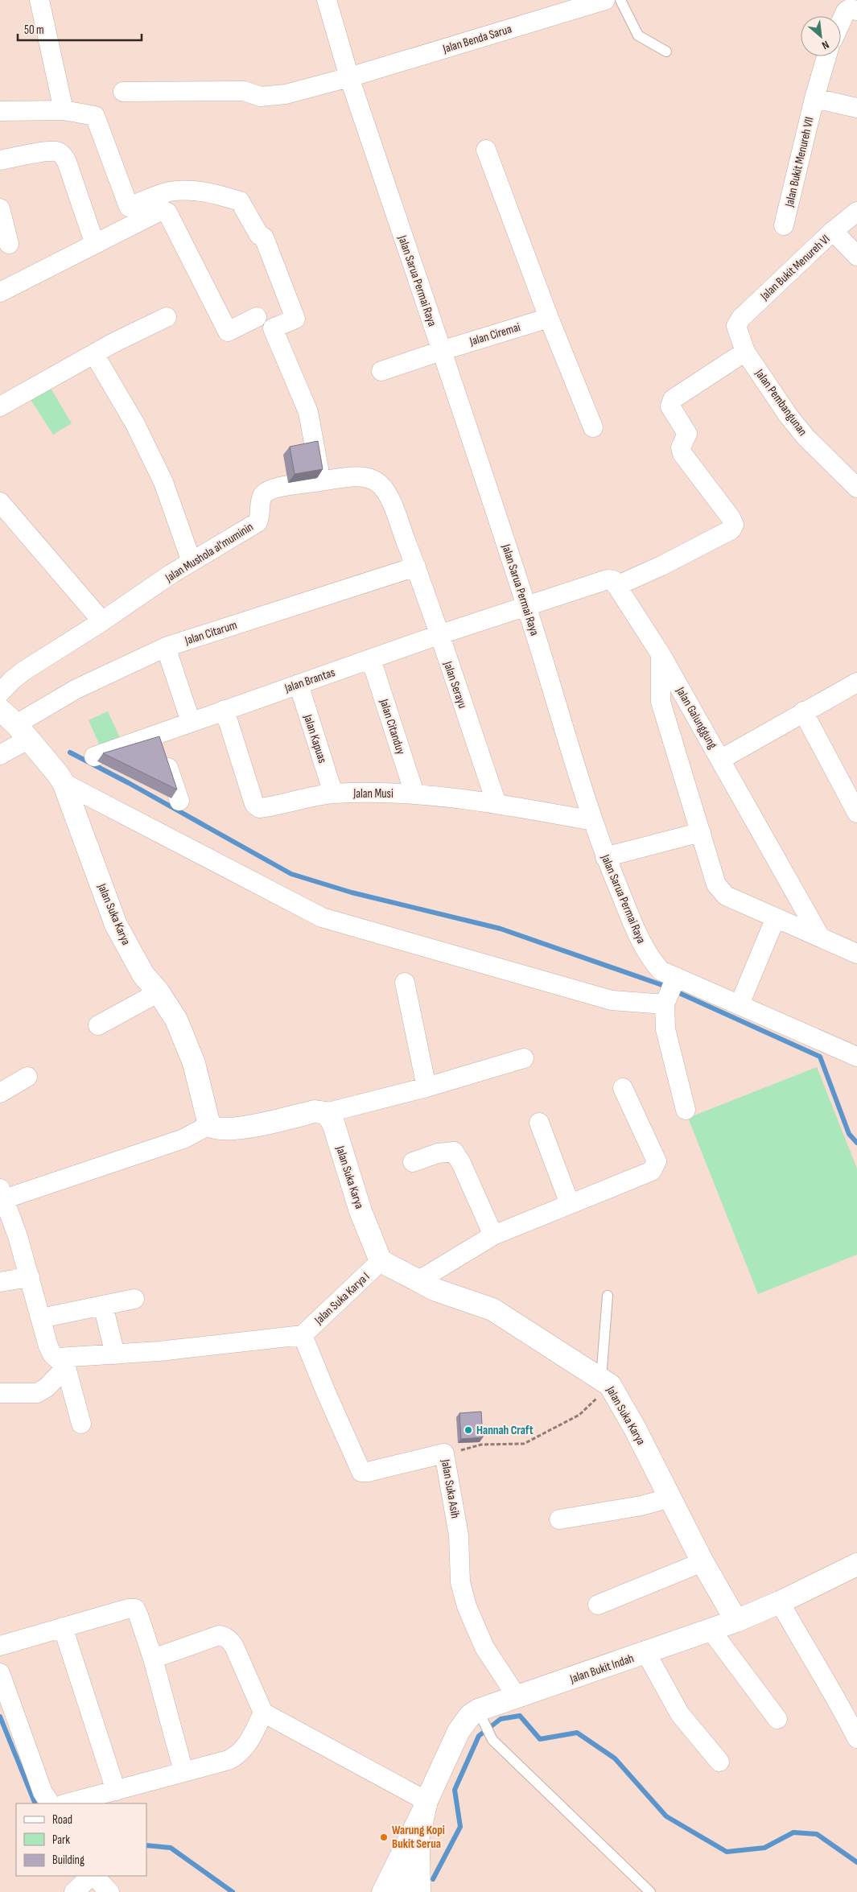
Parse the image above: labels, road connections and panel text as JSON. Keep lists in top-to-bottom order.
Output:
{
  "streets": {
    "street": [
      "Jalan Benda Sarua",
      "Jalan Bukit Menureh VII",
      "Jalan Bukit Menureh VI",
      "Jalan Sarua Permai Raya",
      "Jalan Ciremai",
      "Jalan Pembangunan",
      "Jalan Mushola al'muminin",
      "Jalan Citarum",
      "Jalan Brantas",
      "Jalan Serayu",
      "Jalan Galunggung",
      "Jalan Citanduy",
      "Jalan Kapuas",
      "Jalan Musi",
      "Jalan Suka Karya",
      "Jalan Suka Karya I",
      "Jalan Suka Asih",
      "Jalan Bukit Indah"
    ]
  },
  "crossings": [
    ["Jalan Benda Sarua", "Jalan Sarua Permai Raya"],
    ["Jalan Bukit Menureh VI", "Jalan Pembangunan"],
    ["Jalan Sarua Permai Raya", "Jalan Ciremai"],
    ["Jalan Sarua Permai Raya", "Jalan Brantas"],
    ["Jalan Sarua Permai Raya", "Jalan Musi"],
    ["Jalan Mushola al'muminin", "Jalan Citarum"],
    ["Jalan Mushola al'muminin", "Jalan Serayu"],
    ["Jalan Citarum", "Jalan Serayu"],
    ["Jalan Citarum", "Jalan Suka Karya"],
    ["Jalan Brantas", "Jalan Serayu"],
    ["Jalan Brantas", "Jalan Citanduy"],
    ["Jalan Brantas", "Jalan Kapuas"],
    ["Jalan Brantas", "Jalan Musi"],
    ["Jalan Serayu", "Jalan Musi"],
    ["Jalan Citanduy", "Jalan Musi"],
    ["Jalan Kapuas", "Jalan Musi"],
    ["Jalan Suka Karya", "Jalan Suka Karya I"],
    ["Jalan Suka Karya", "Jalan Bukit Indah"],
    ["Jalan Suka Karya I", "Jalan Suka Asih"],
    ["Jalan Suka Asih", "Jalan Bukit Indah"]
  ],
  "places": ["Hannah Craft", "Warung Kopi Bukit Serua"],
  "legend": ["Road", "Park", "Building"],
  "scale_bar": "50 m",
  "north": "bottom right"
}
